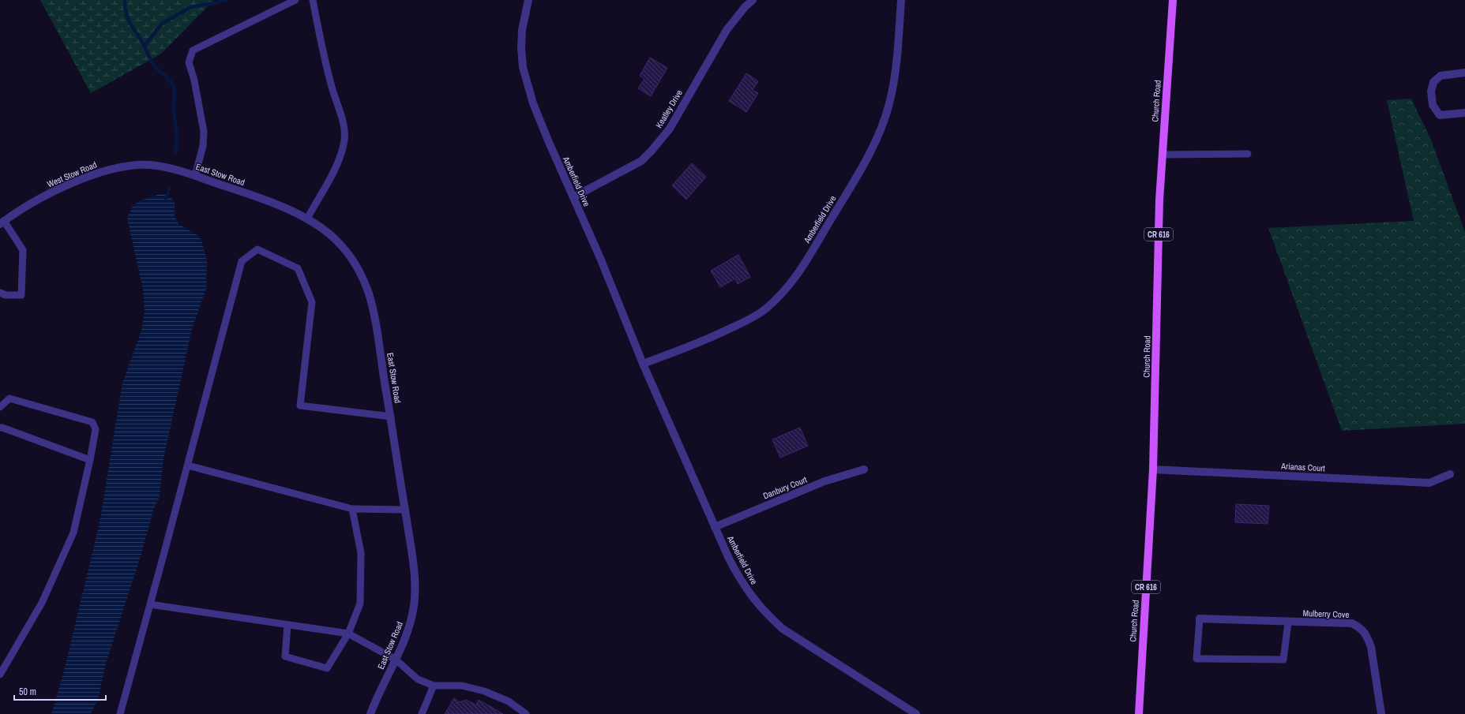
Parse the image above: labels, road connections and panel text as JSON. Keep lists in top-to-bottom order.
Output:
{
  "streets": {
    "main road": ["Church Road", "CR 616"],
    "street": [
      "Keatley Drive",
      "West Stow Road",
      "East Stow Road",
      "Amberfield Drive",
      "Arianas Court",
      "Danbury Court",
      "Mulberry Cove"
    ]
  },
  "crossings": [
    ["Church Road", "Arianas Court"],
    ["Keatley Drive", "Amberfield Drive"],
    ["West Stow Road", "East Stow Road"],
    ["Amberfield Drive", "Danbury Court"]
  ],
  "scale_bar": "50 m"
}
